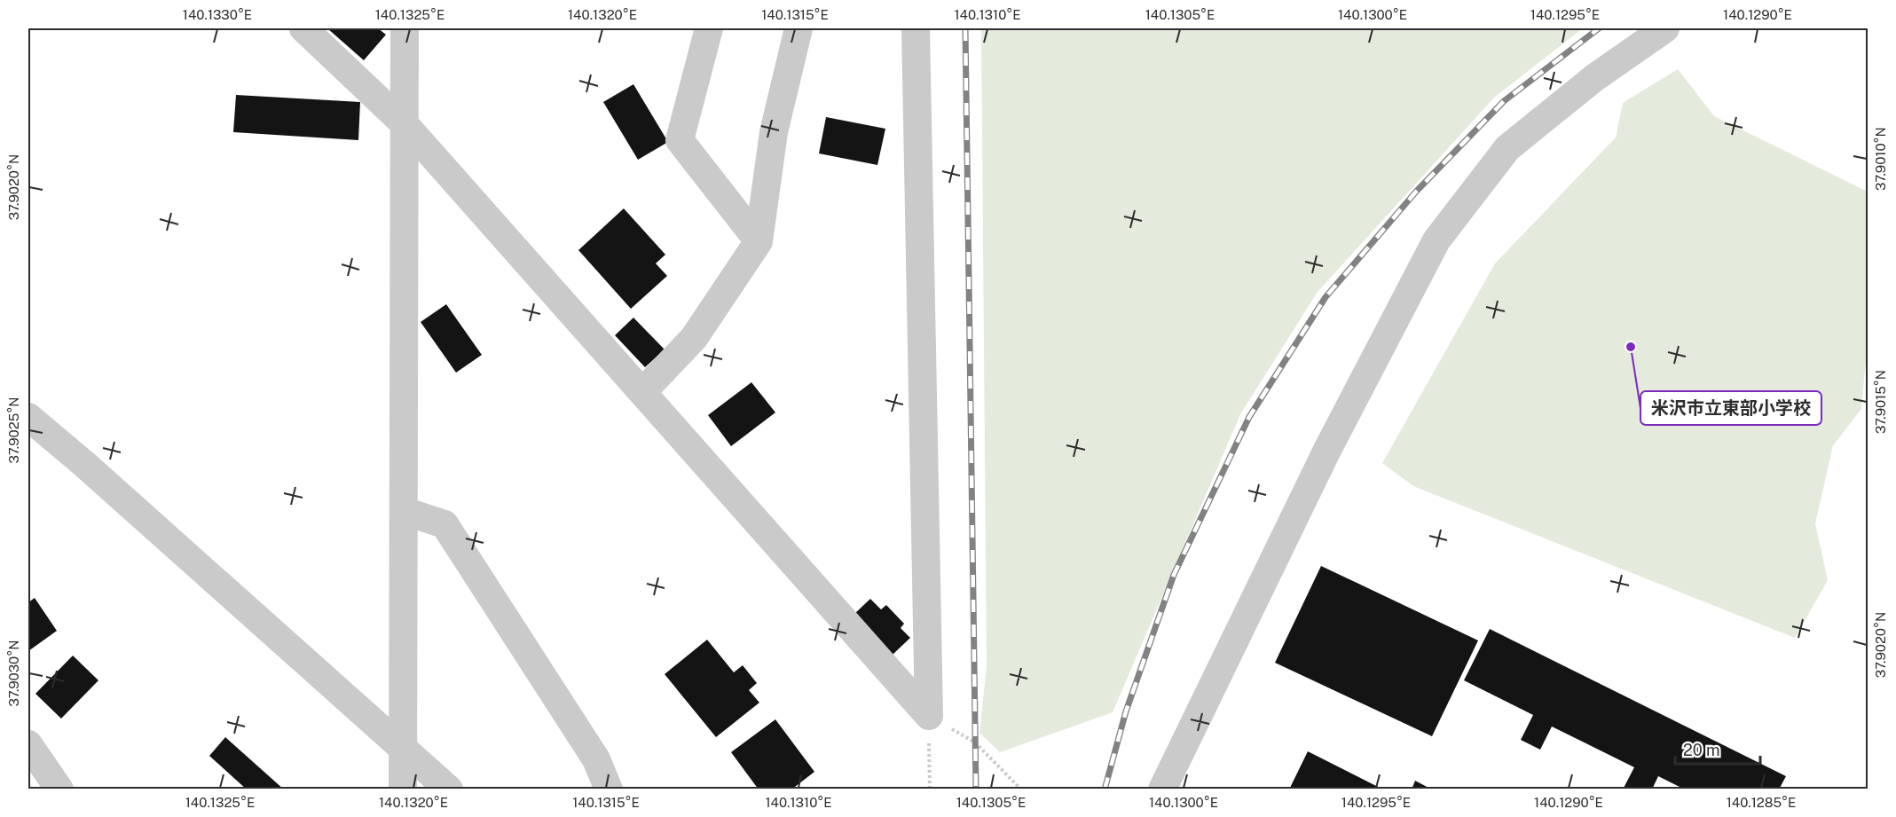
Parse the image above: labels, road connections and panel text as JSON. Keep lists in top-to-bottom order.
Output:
{
  "places": ["米沢市立東部小学校"],
  "scale_bar": "20 m",
  "coordinates": [
    "140.1330°E",
    "140.1325°E",
    "140.1320°E",
    "140.1315°E",
    "140.1310°E",
    "140.1305°E",
    "140.1300°E",
    "140.1295°E",
    "140.1290°E",
    "37.9010°N",
    "37.9020°N",
    "37.9015°N",
    "37.9025°N",
    "37.9030°N",
    "140.1285°E"
  ]
}
